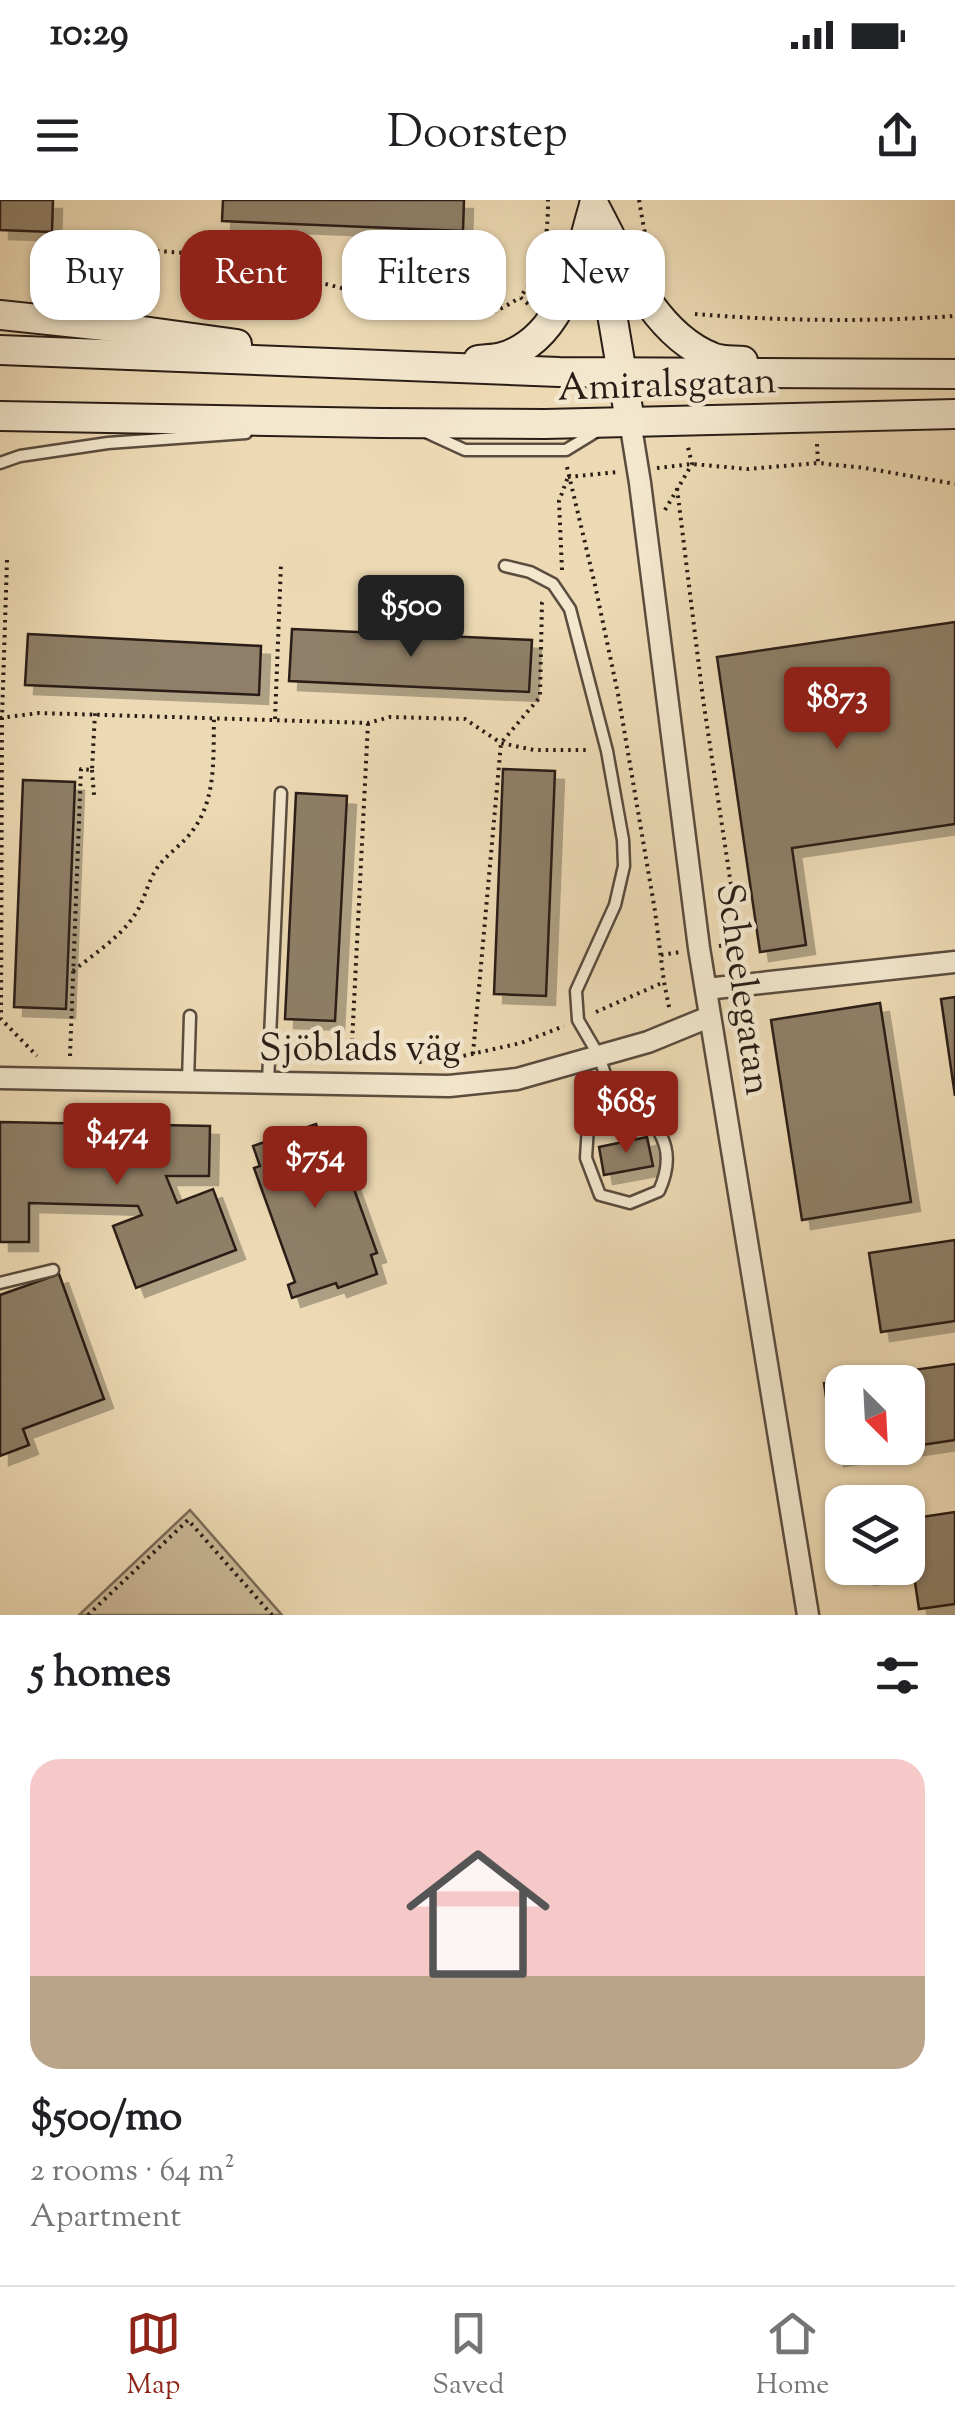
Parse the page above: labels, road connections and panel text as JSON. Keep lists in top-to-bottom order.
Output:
{
  "streets": {
    "main road": ["Amiralsgatan", "Scheelegatan"],
    "street": ["Sjöblads väg"]
  },
  "crossings": [
    ["Amiralsgatan", "Scheelegatan"],
    ["Scheelegatan", "Sjöblads väg"]
  ],
  "north": "bottom right",
  "page": {
    "status": "10:29",
    "header": "Doorstep",
    "chip": [
      "Buy",
      "Rent",
      "Filters",
      "New"
    ],
    "price": [
      "$500",
      "$873",
      "$685",
      "$474",
      "$754"
    ],
    "heading": "5 homes",
    "list": [
      {
        "name": "$500/mo",
        "note": "2 rooms · 64 m² · Apartment"
      }
    ],
    "tabs": ["Map", "Saved", "Home"]
  }
}
